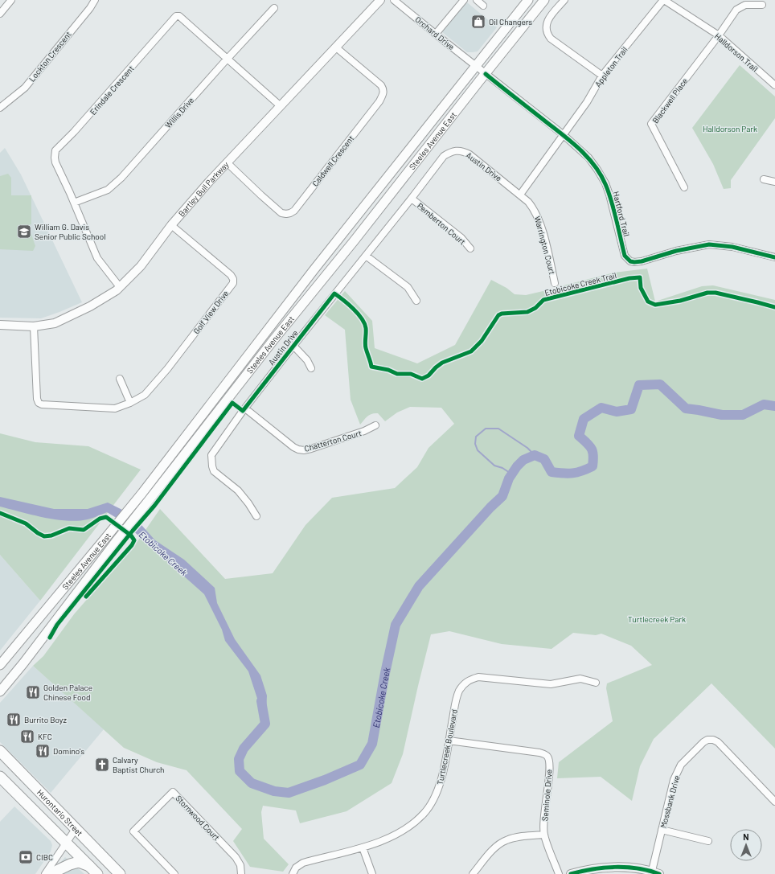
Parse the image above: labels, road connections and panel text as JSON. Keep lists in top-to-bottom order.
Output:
{
  "streets": {
    "main road": ["Steeles Avenue East", "Hurontario Street"],
    "street": [
      "Orchard Drive",
      "Halldorson Trail",
      "Lockton Crescent",
      "Appleton Trail",
      "Erindale Crescent",
      "Blackwell Place",
      "Willis Drive",
      "Caldwell Crescent",
      "Austin Drive",
      "Bartley Bull Parkway",
      "Hartford Trail",
      "Pemberton Court",
      "Warrington Court",
      "Golf View Drive",
      "Chatterton Court",
      "Turtlecreek Boulevard",
      "Seminole Drive",
      "Mossbank Drive",
      "Stornwood Court"
    ],
    "cycle path": ["Etobicoke Creek Trail"]
  },
  "crossings": [
    ["Orchard Drive", "Steeles Avenue East"],
    ["Orchard Drive", "Hartford Trail"],
    ["Halldorson Trail", "Appleton Trail"],
    ["Halldorson Trail", "Blackwell Place"],
    ["Appleton Trail", "Hartford Trail"],
    ["Erindale Crescent", "Willis Drive"],
    ["Erindale Crescent", "Bartley Bull Parkway"],
    ["Steeles Avenue East", "Hartford Trail"],
    ["Caldwell Crescent", "Bartley Bull Parkway"],
    ["Austin Drive", "Pemberton Court"],
    ["Austin Drive", "Warrington Court"],
    ["Austin Drive", "Chatterton Court"],
    ["Bartley Bull Parkway", "Golf View Drive"],
    ["Turtlecreek Boulevard", "Seminole Drive"]
  ],
  "water": ["Etobicoke Creek"],
  "parks": ["Halldorson Park", "Turtlecreek Park"],
  "places": {
    "shop": ["Oil Changers"],
    "school or university": ["William G. Davis Senior Public School"],
    "restaurant": [
      "Golden Palace Chinese Food",
      "Burrito Boyz",
      "KFC",
      "Domino's"
    ],
    "church": ["Calvary Baptist Church"],
    "bank": ["CIBC"]
  },
  "north": "top"
}
